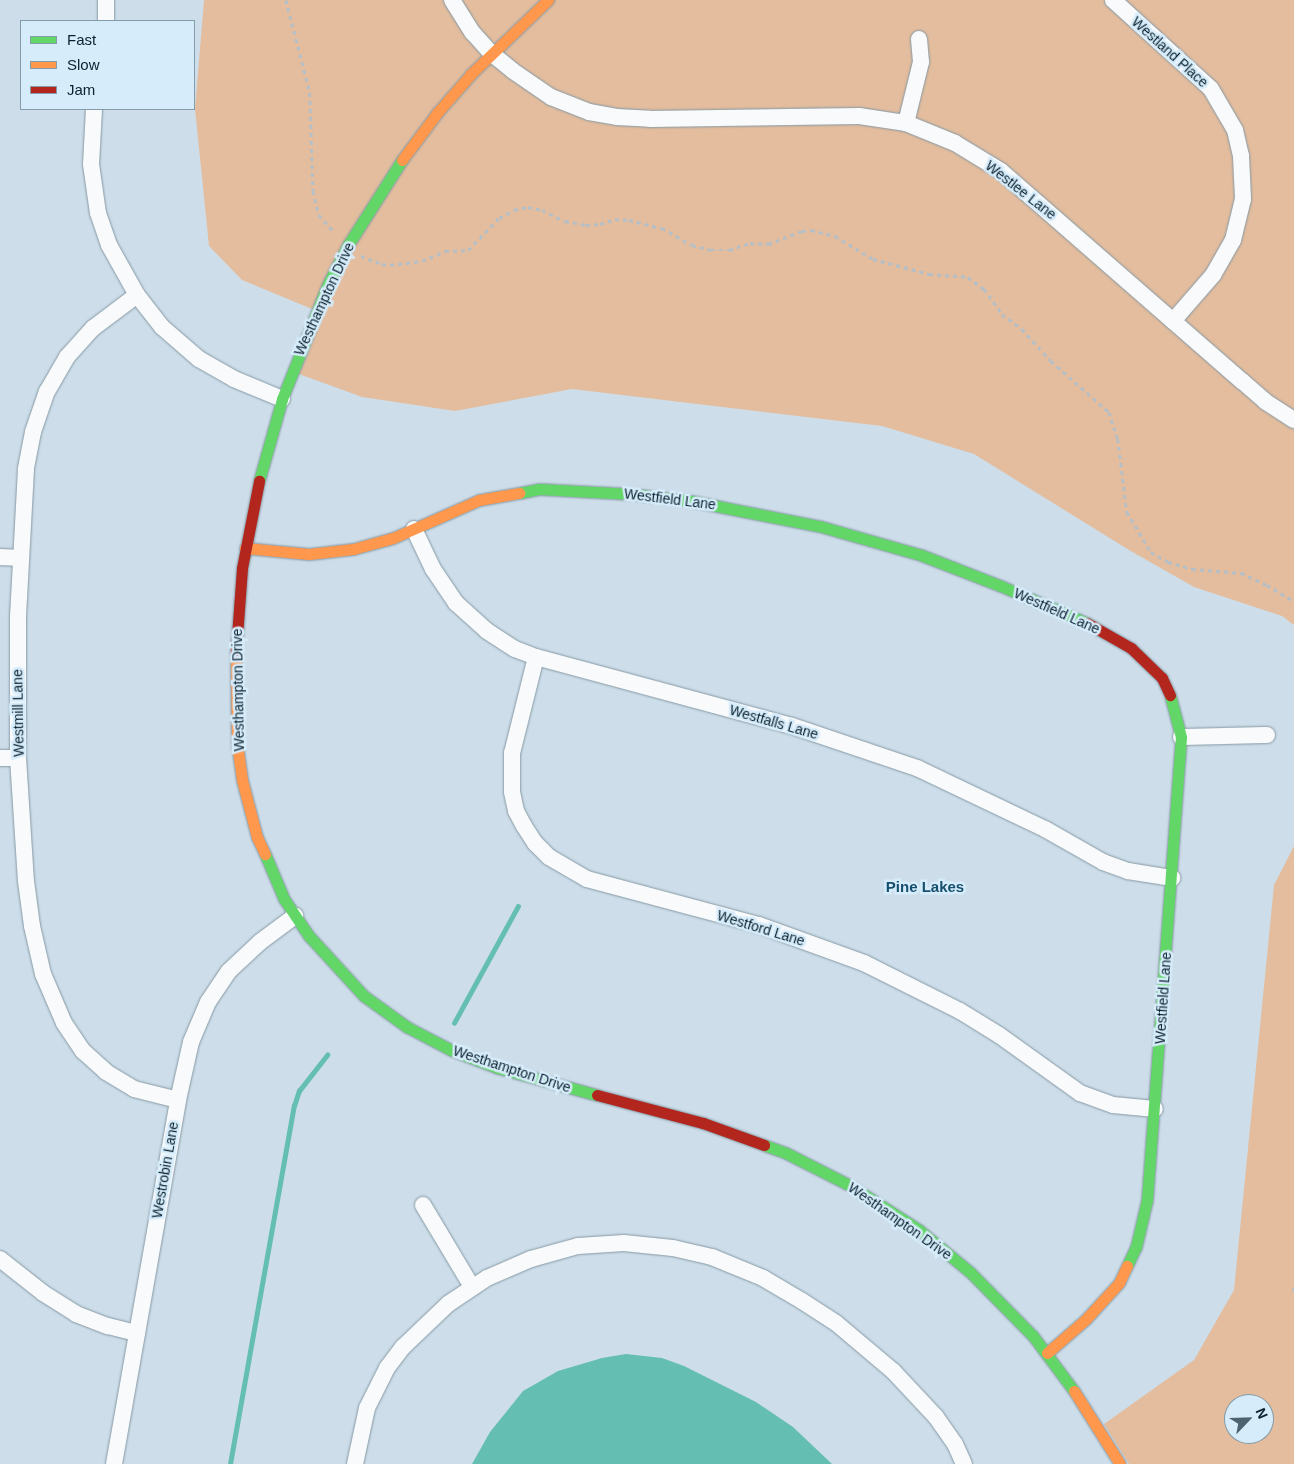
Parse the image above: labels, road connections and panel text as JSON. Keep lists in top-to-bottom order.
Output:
{
  "streets": {
    "street": [
      "Westland Place",
      "Westlee Lane",
      "Westhampton Drive",
      "Westfield Lane",
      "Westmill Lane",
      "Westfalls Lane",
      "Westford Lane",
      "Westrobin Lane"
    ]
  },
  "crossings": [
    ["Westland Place", "Westlee Lane"],
    ["Westlee Lane", "Westhampton Drive"],
    ["Westhampton Drive", "Westfield Lane"],
    ["Westhampton Drive", "Westrobin Lane"],
    ["Westfield Lane", "Westfalls Lane"],
    ["Westfield Lane", "Westford Lane"],
    ["Westmill Lane", "Westrobin Lane"],
    ["Westfalls Lane", "Westford Lane"]
  ],
  "districts": ["Pine Lakes"],
  "legend": ["Fast", "Slow", "Jam"],
  "north": "top right"
}
